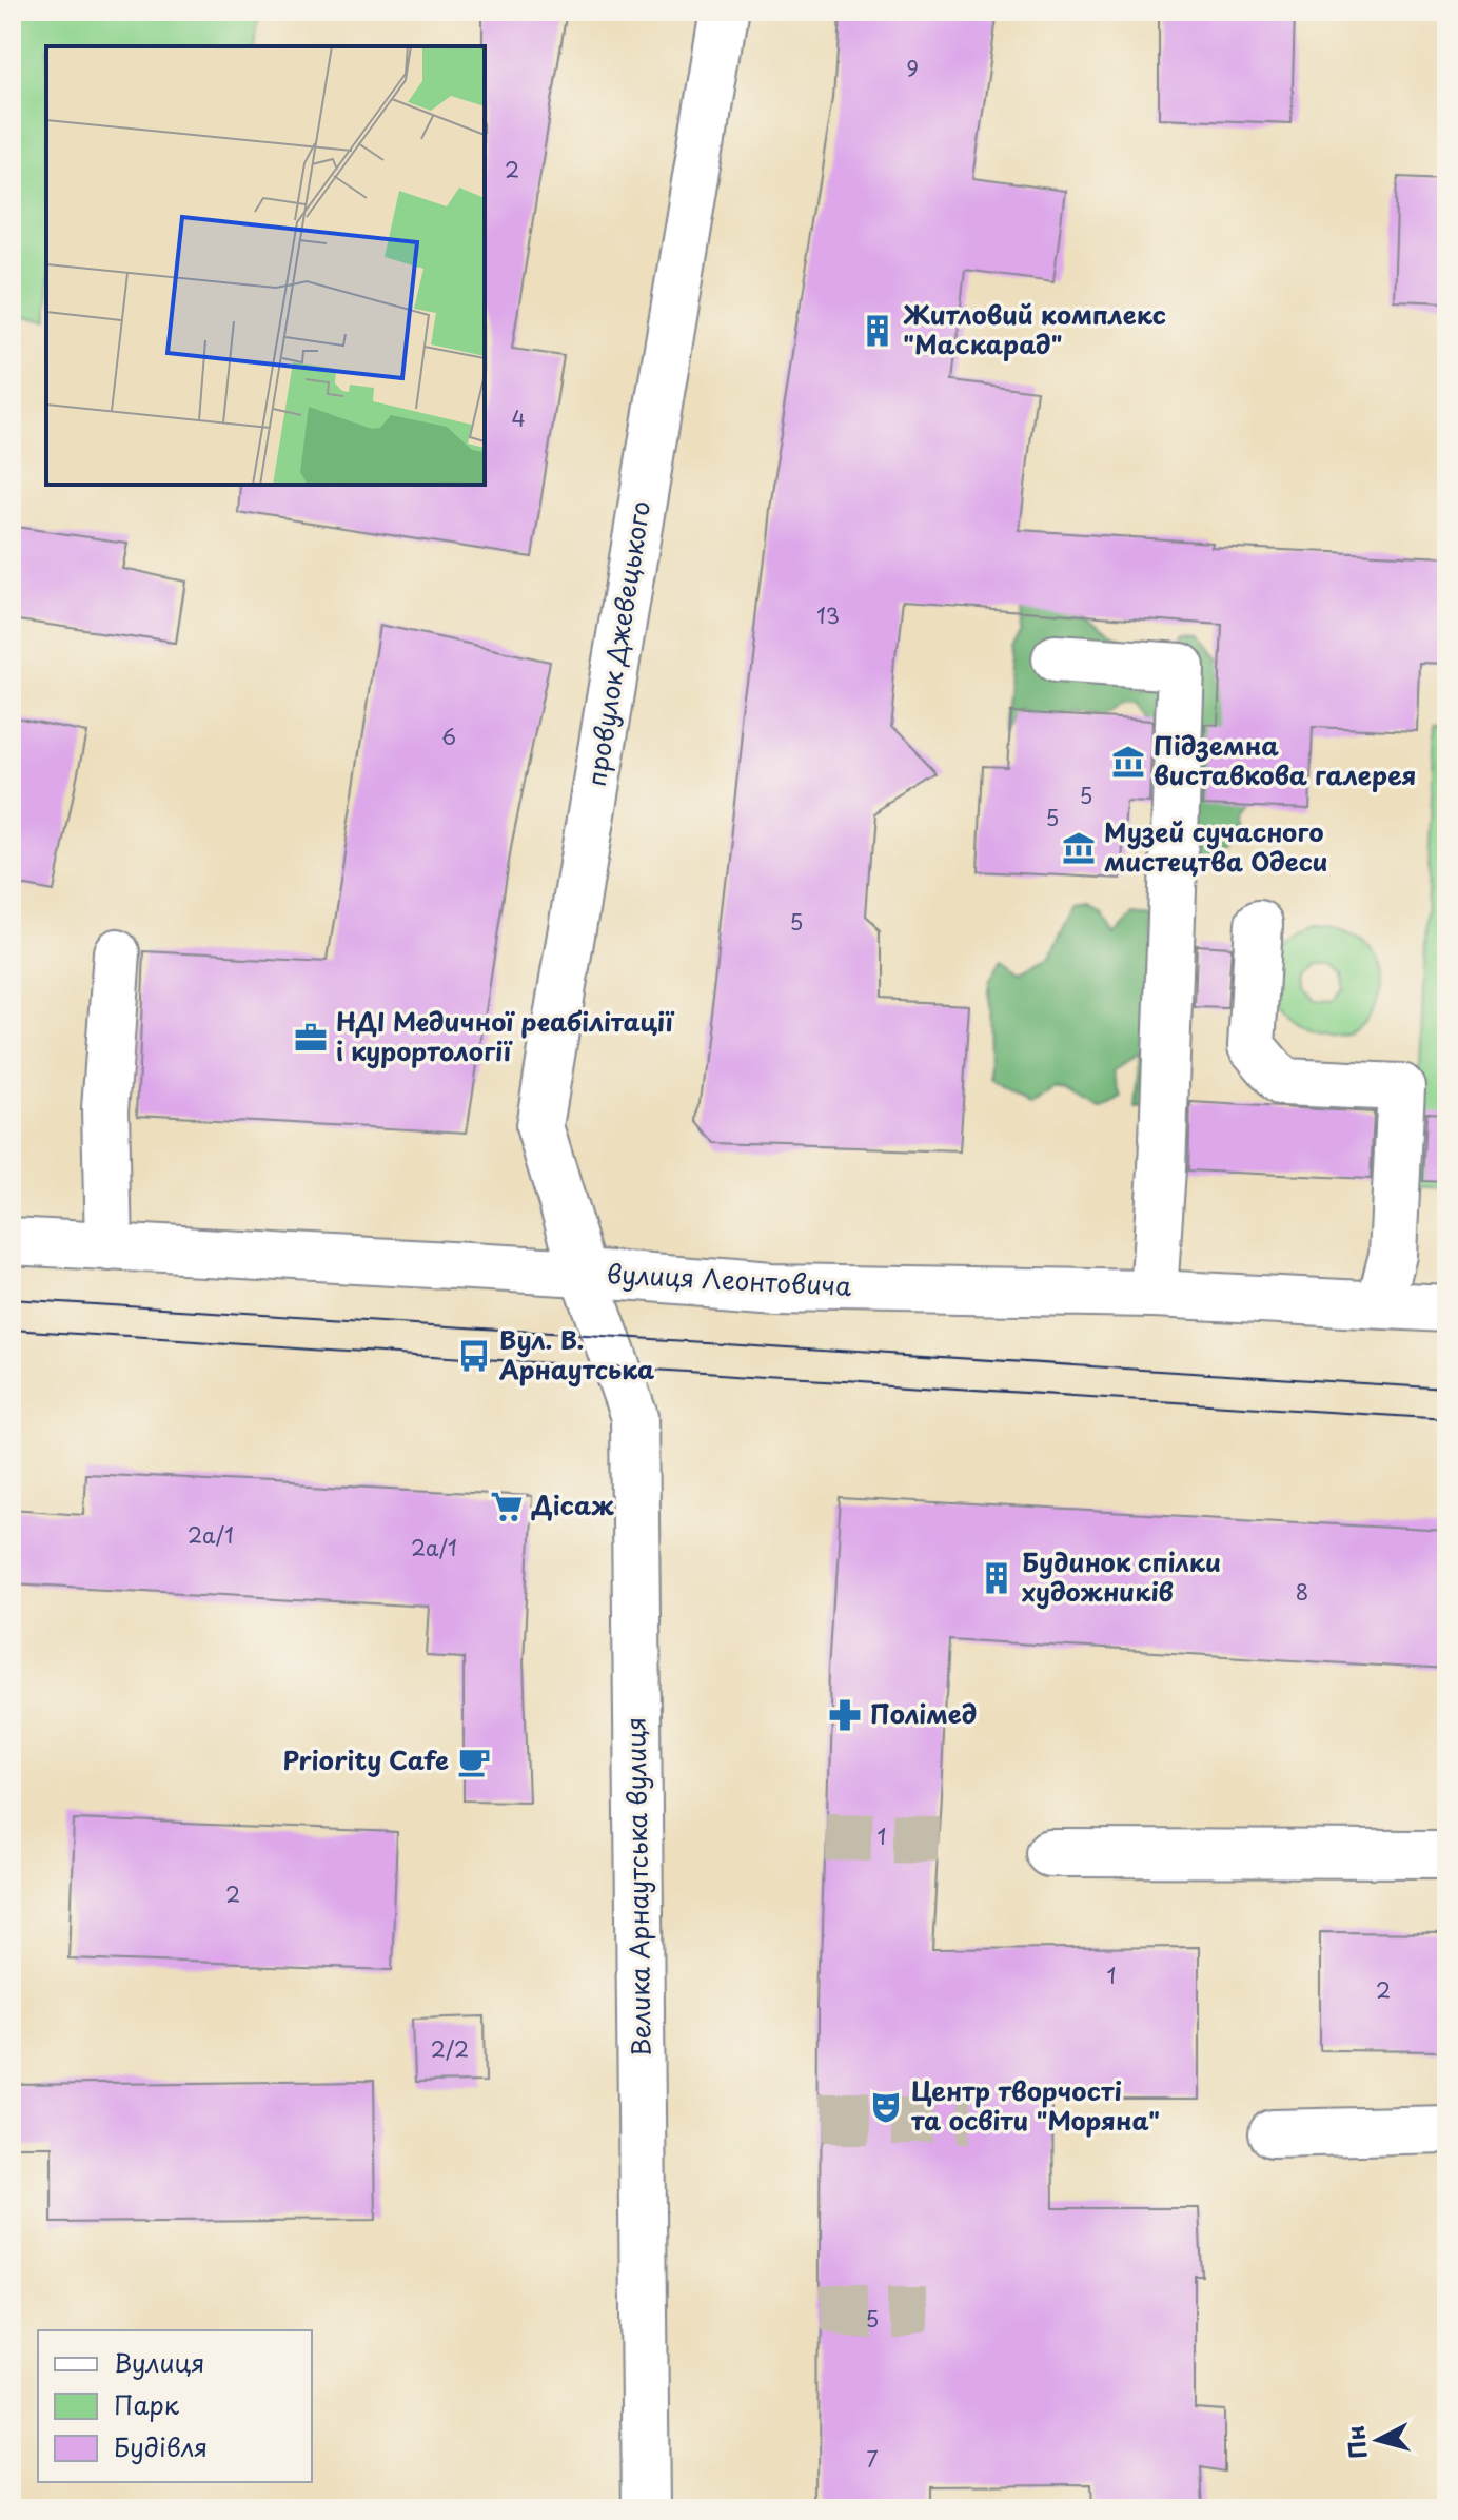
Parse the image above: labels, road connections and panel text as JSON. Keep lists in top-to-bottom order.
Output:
{
  "streets": {
    "main road": ["провулок Джевецького", "вулиця Леонтовича", "Велика Арнаутська вулиця"]
  },
  "crossings": [
    ["провулок Джевецького", "вулиця Леонтовича"],
    ["провулок Джевецького", "Велика Арнаутська вулиця"],
    ["вулиця Леонтовича", "Велика Арнаутська вулиця"]
  ],
  "places": {
    "building": ["Житловий комплекс \"Маскарад\"", "Будинок спілки художників"],
    "museum": ["Підземна виставкова галерея", "Музей сучасного мистецтва Одеси"],
    "office": ["НДІ Медичної реабілітації і курортології"],
    "bus stop": ["Вул. В. Арнаутська"],
    "supermarket": ["Дісаж"],
    "pharmacy": ["Полімед"],
    "cafe": ["Priority Cafe"],
    "theatre": ["Центр творчості та освіти \"Моряна\""]
  },
  "house_numbers": [
    "9",
    "2",
    "4",
    "13",
    "6",
    "5",
    "5",
    "5",
    "2а/1",
    "2а/1",
    "8",
    "1",
    "2",
    "1",
    "2",
    "2/2",
    "5",
    "7"
  ],
  "legend": ["Вулиця", "Парк", "Будівля"],
  "north": "left"
}
